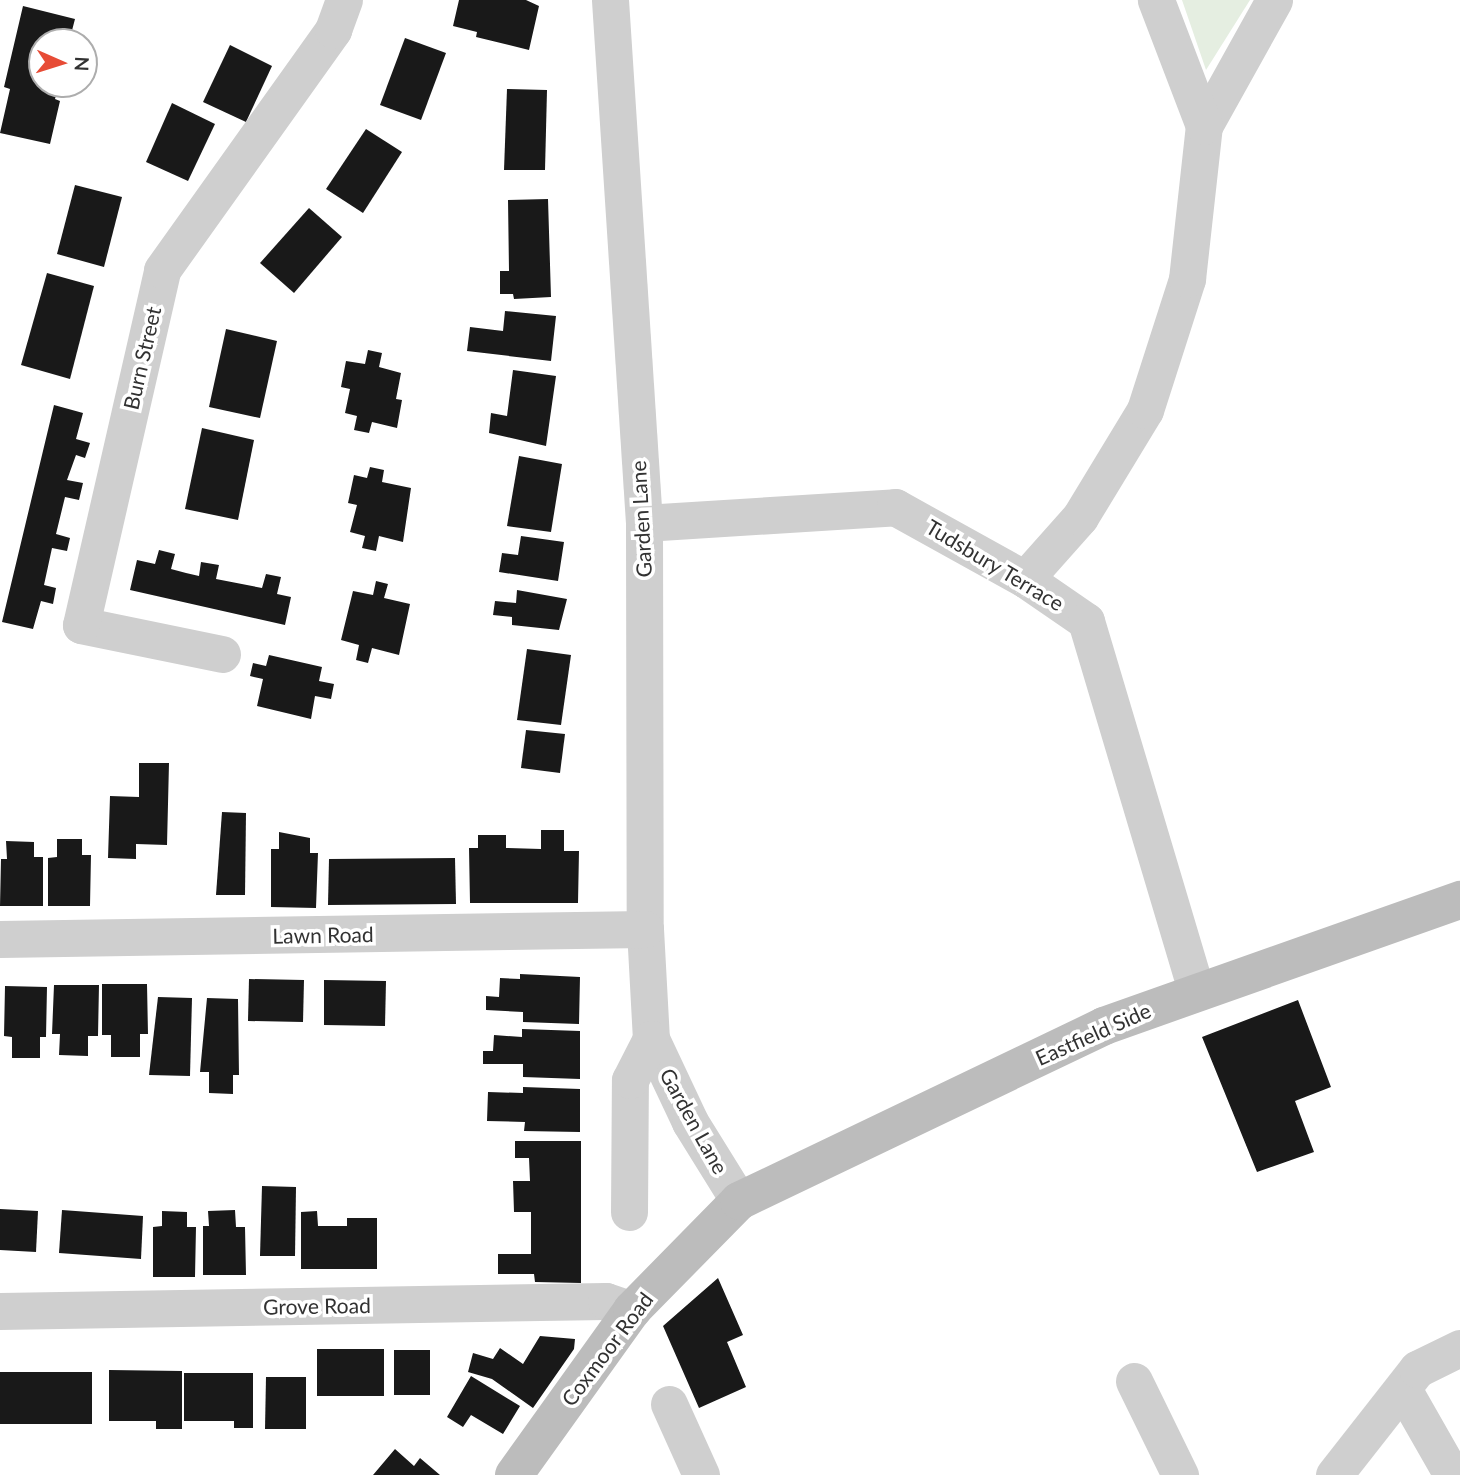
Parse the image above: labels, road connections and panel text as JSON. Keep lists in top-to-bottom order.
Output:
{
  "streets": {
    "street": [
      "Burn Street",
      "Garden Lane",
      "Tudsbury Terrace",
      "Lawn Road",
      "Eastfield Side",
      "Grove Road",
      "Coxmoor Road"
    ]
  },
  "crossings": [
    ["Garden Lane", "Tudsbury Terrace"],
    ["Garden Lane", "Lawn Road"],
    ["Garden Lane", "Eastfield Side"],
    ["Garden Lane", "Coxmoor Road"],
    ["Tudsbury Terrace", "Eastfield Side"],
    ["Eastfield Side", "Coxmoor Road"],
    ["Grove Road", "Coxmoor Road"]
  ],
  "north": "right"
}
